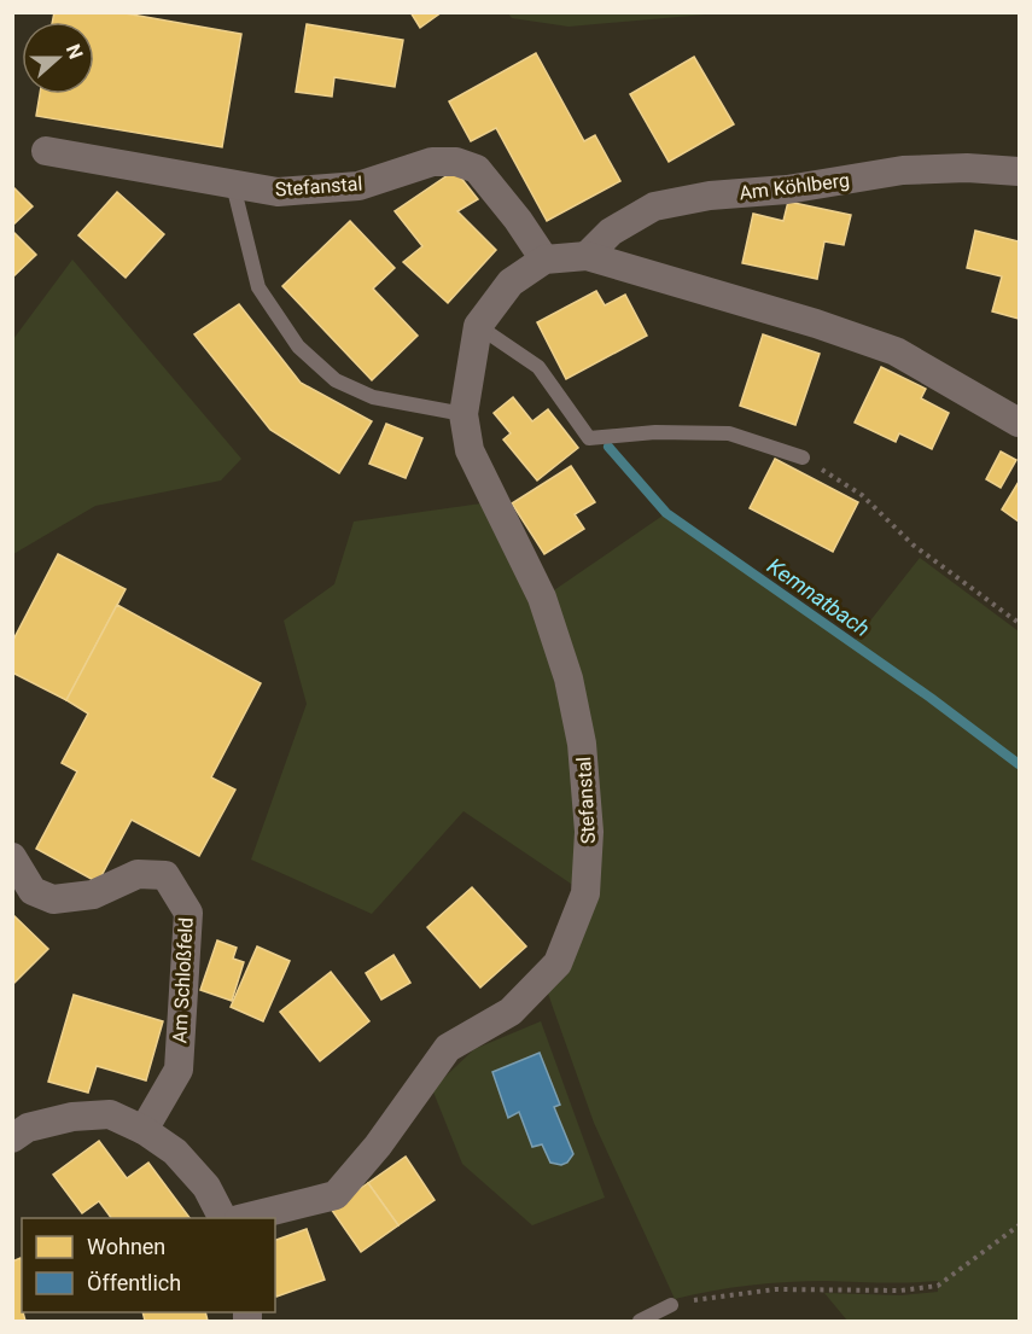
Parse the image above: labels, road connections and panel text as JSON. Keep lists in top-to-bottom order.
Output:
{
  "streets": {
    "street": ["Stefanstal", "Am Köhlberg", "Am Schloßfeld"]
  },
  "crossings": [
    ["Stefanstal", "Am Köhlberg"]
  ],
  "water": ["Kemnatbach"],
  "legend": ["Wohnen", "Öffentlich"],
  "north": "right"
}
